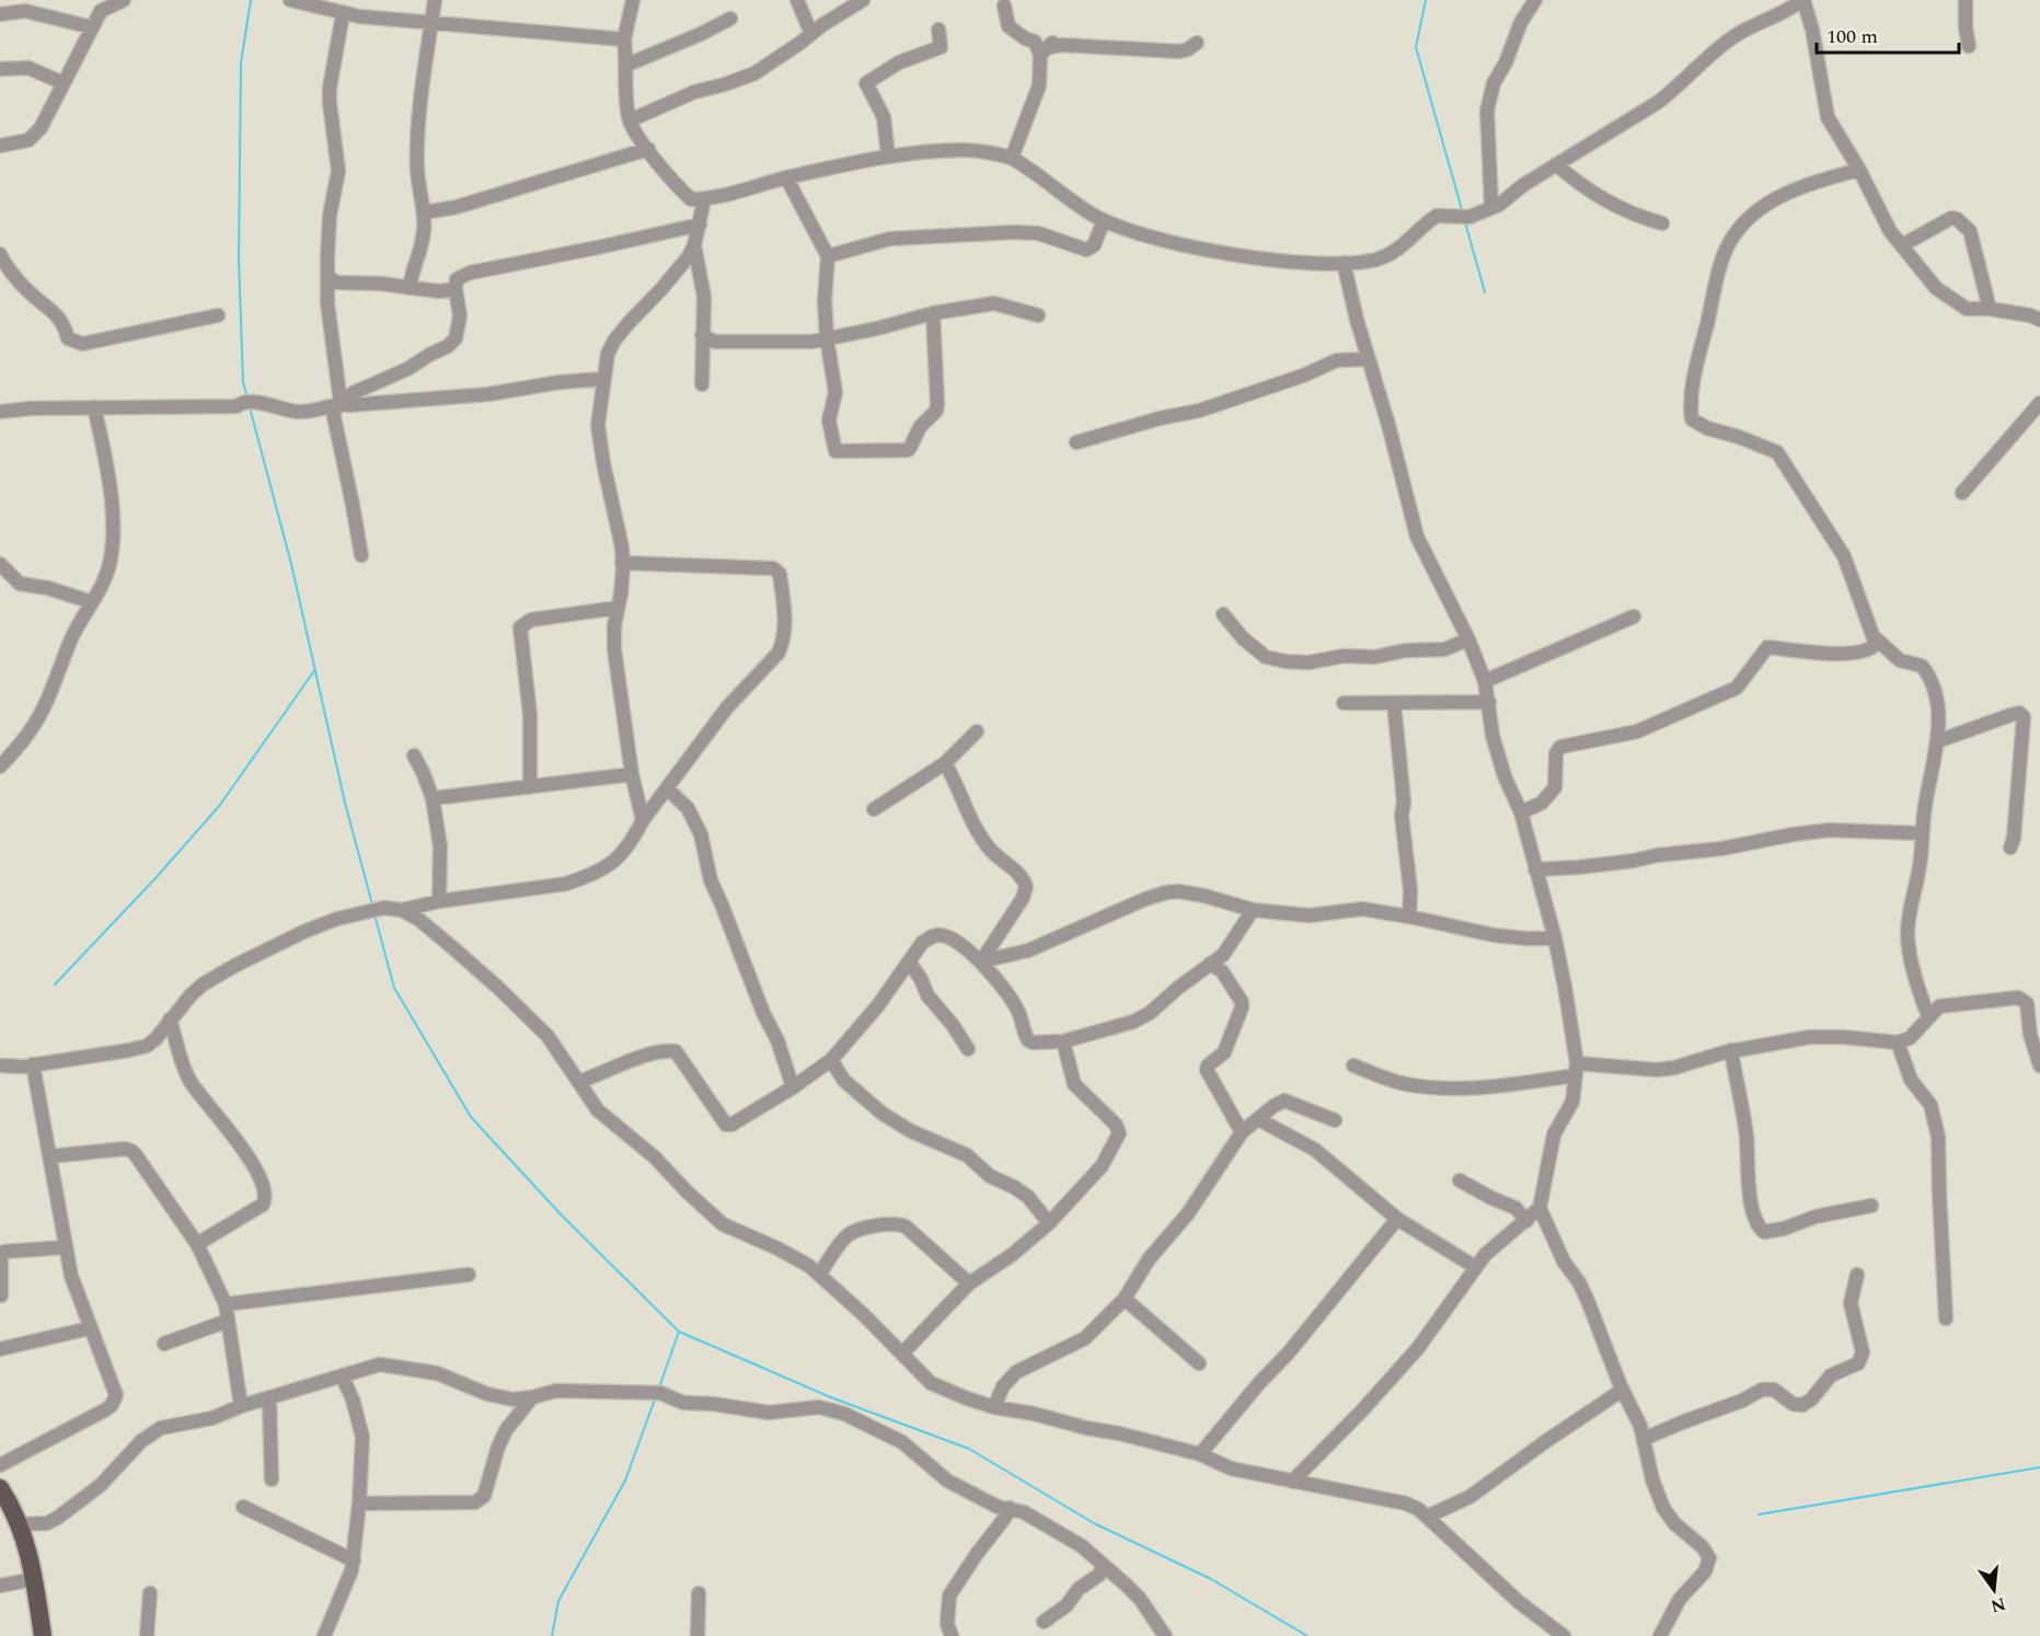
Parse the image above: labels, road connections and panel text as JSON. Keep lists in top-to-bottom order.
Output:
{
  "scale_bar": "100 m",
  "north": "bottom"
}
